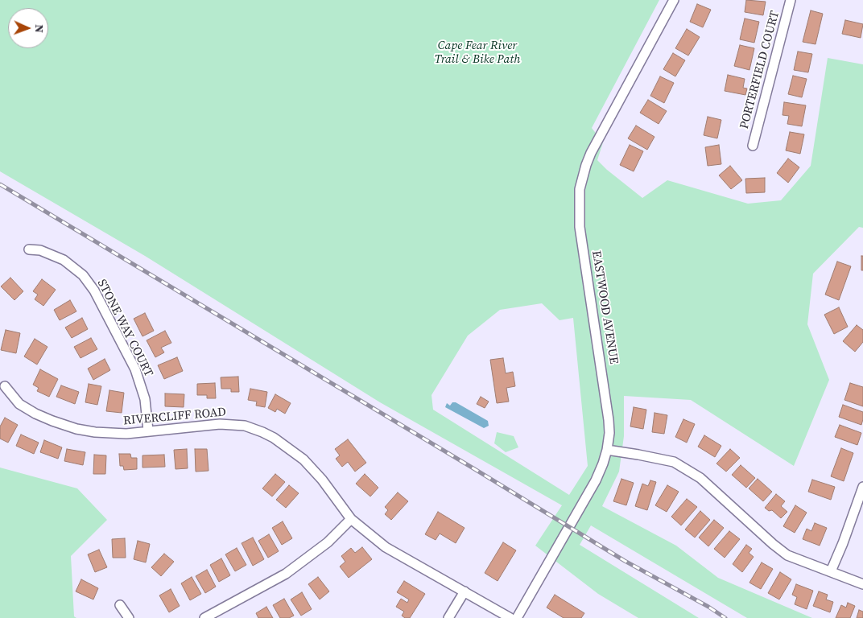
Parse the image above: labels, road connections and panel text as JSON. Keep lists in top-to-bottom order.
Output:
{
  "streets": {
    "street": [
      "PORTERFIELD COURT",
      "EASTWOOD AVENUE",
      "STONE WAY COURT",
      "RIVERCLIFF ROAD"
    ]
  },
  "crossings": [
    ["STONE WAY COURT", "RIVERCLIFF ROAD"]
  ],
  "parks": ["Cape Fear River Trail & Bike Path"],
  "north": "right"
}
